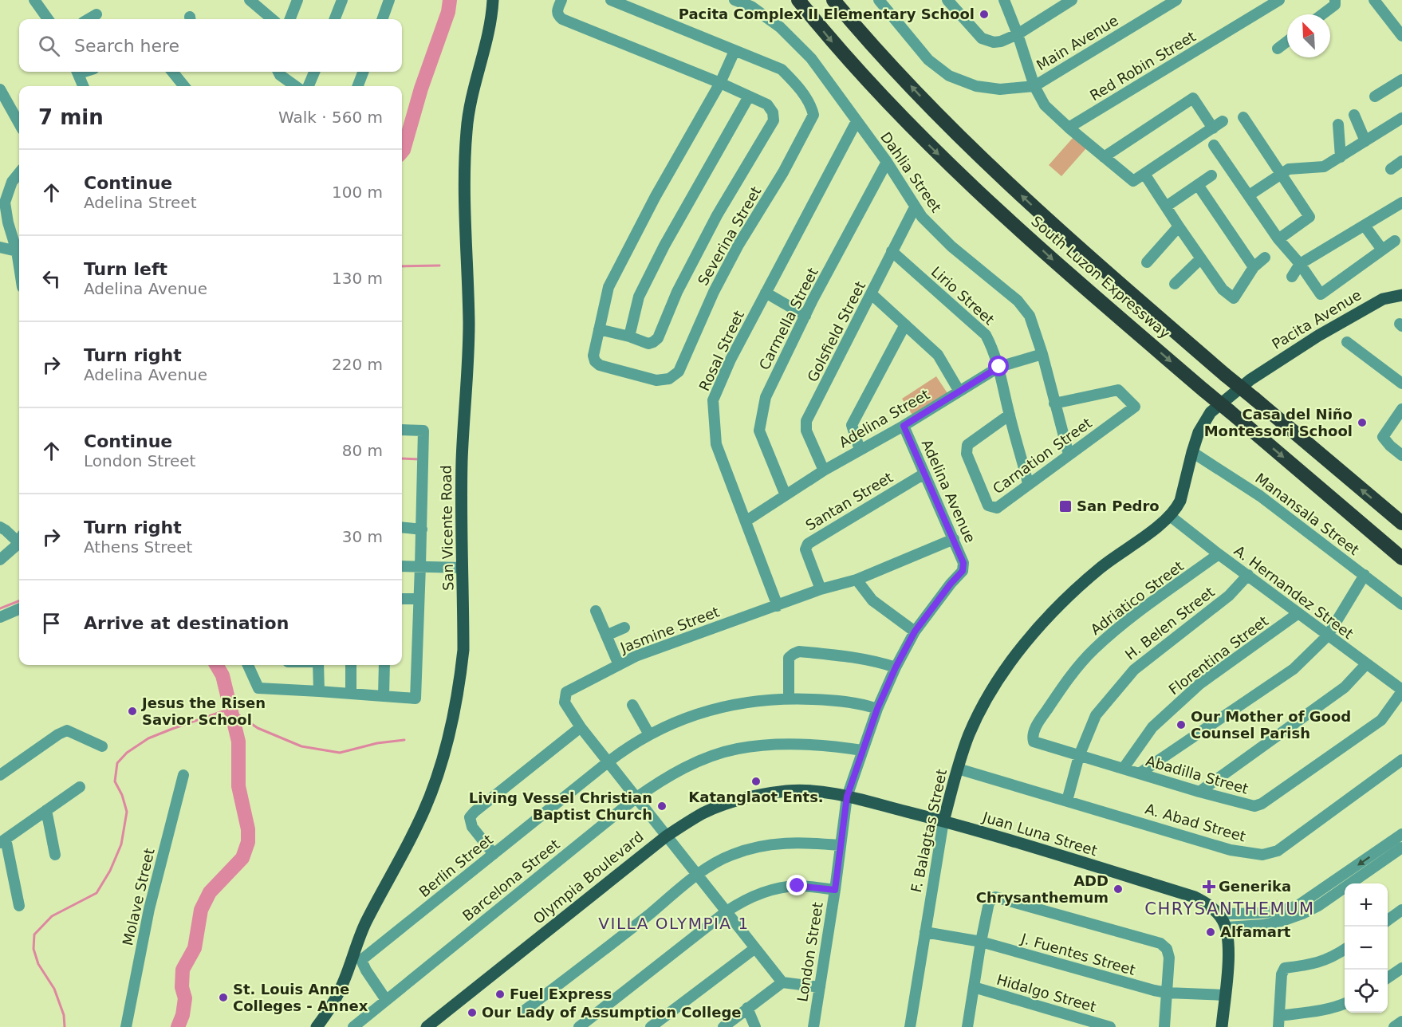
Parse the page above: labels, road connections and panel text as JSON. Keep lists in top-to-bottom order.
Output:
{
  "streets": {
    "highway": ["South Luzon Expressway"],
    "main road": [
      "Pacita Avenue",
      "San Vicente Road",
      "F. Balagtas Street",
      "Juan Luna Street",
      "Olympia Boulevard"
    ],
    "street": [
      "Main Avenue",
      "Red Robin Street",
      "Dahlia Street",
      "Severina Street",
      "Lirio Street",
      "Carmella Street",
      "Golsfield Street",
      "Rosal Street",
      "Adelina Street",
      "Carnation Street",
      "Adelina Avenue",
      "Santan Street",
      "Manansala Street",
      "A. Hernandez Street",
      "Adriatico Street",
      "H. Belen Street",
      "Jasmine Street",
      "Florentina Street",
      "Abadilla Street",
      "A. Abad Street",
      "Berlin Street",
      "Barcelona Street",
      "Molave Street",
      "London Street",
      "J. Fuentes Street",
      "Hidalgo Street"
    ]
  },
  "crossings": [
    ["Dahlia Street", "Carmella Street"],
    ["Dahlia Street", "Golsfield Street"],
    ["Dahlia Street", "Rosal Street"],
    ["Dahlia Street", "Adelina Street"],
    ["Dahlia Street", "Carnation Street"],
    ["Lirio Street", "Golsfield Street"],
    ["Lirio Street", "Adelina Street"],
    ["Lirio Street", "Carnation Street"],
    ["Carmella Street", "Adelina Street"],
    ["Pacita Avenue", "F. Balagtas Street"],
    ["Golsfield Street", "Adelina Street"],
    ["Rosal Street", "Adelina Street"],
    ["Rosal Street", "Jasmine Street"],
    ["Adelina Street", "Adelina Avenue"],
    ["Adelina Avenue", "Santan Street"],
    ["Adelina Avenue", "Jasmine Street"],
    ["Adelina Avenue", "Juan Luna Street"],
    ["Adelina Avenue", "Berlin Street"],
    ["Adelina Avenue", "Olympia Boulevard"],
    ["Adelina Avenue", "Barcelona Street"],
    ["Adelina Avenue", "London Street"],
    ["Santan Street", "Jasmine Street"],
    ["Manansala Street", "F. Balagtas Street"],
    ["A. Hernandez Street", "Adriatico Street"],
    ["A. Hernandez Street", "H. Belen Street"],
    ["A. Hernandez Street", "Florentina Street"],
    ["A. Hernandez Street", "Abadilla Street"],
    ["A. Hernandez Street", "F. Balagtas Street"],
    ["Adriatico Street", "Abadilla Street"],
    ["H. Belen Street", "Abadilla Street"],
    ["H. Belen Street", "A. Abad Street"],
    ["Jasmine Street", "Berlin Street"],
    ["Jasmine Street", "Olympia Boulevard"],
    ["Jasmine Street", "Barcelona Street"],
    ["Florentina Street", "Abadilla Street"],
    ["A. Abad Street", "F. Balagtas Street"],
    ["F. Balagtas Street", "Juan Luna Street"],
    ["F. Balagtas Street", "J. Fuentes Street"],
    ["Juan Luna Street", "Olympia Boulevard"],
    ["Juan Luna Street", "London Street"],
    ["Berlin Street", "Barcelona Street"],
    ["Olympia Boulevard", "London Street"]
  ],
  "districts": ["CHRYSANTHEMUM", "VILLA OLYMPIA 1"],
  "places": {
    "other": [
      "Pacita Complex II Elementary School",
      "Casa del Niño Montessori School",
      "Jesus the Risen Savior School",
      "Our Mother of Good Counsel Parish",
      "Katanglaot Ents.",
      "Living Vessel Christian Baptist Church",
      "ADD Chrysanthemum",
      "Alfamart",
      "Fuel Express",
      "St. Louis Anne Colleges - Annex",
      "Our Lady of Assumption College"
    ],
    "transit": ["San Pedro"],
    "health": ["Generika"]
  },
  "north": "top left",
  "page": {
    "search": "Search here",
    "heading": ["7 min", "Walk · 560 m"],
    "list": [
      ["Continue", "Adelina Street", "100 m"],
      ["Turn left", "Adelina Avenue", "130 m"],
      ["Turn right", "Adelina Avenue", "220 m"],
      ["Continue", "London Street", "80 m"],
      ["Turn right", "Athens Street", "30 m"],
      "Arrive at destination"
    ],
    "map_buttons": ["+", "−"]
  }
}
